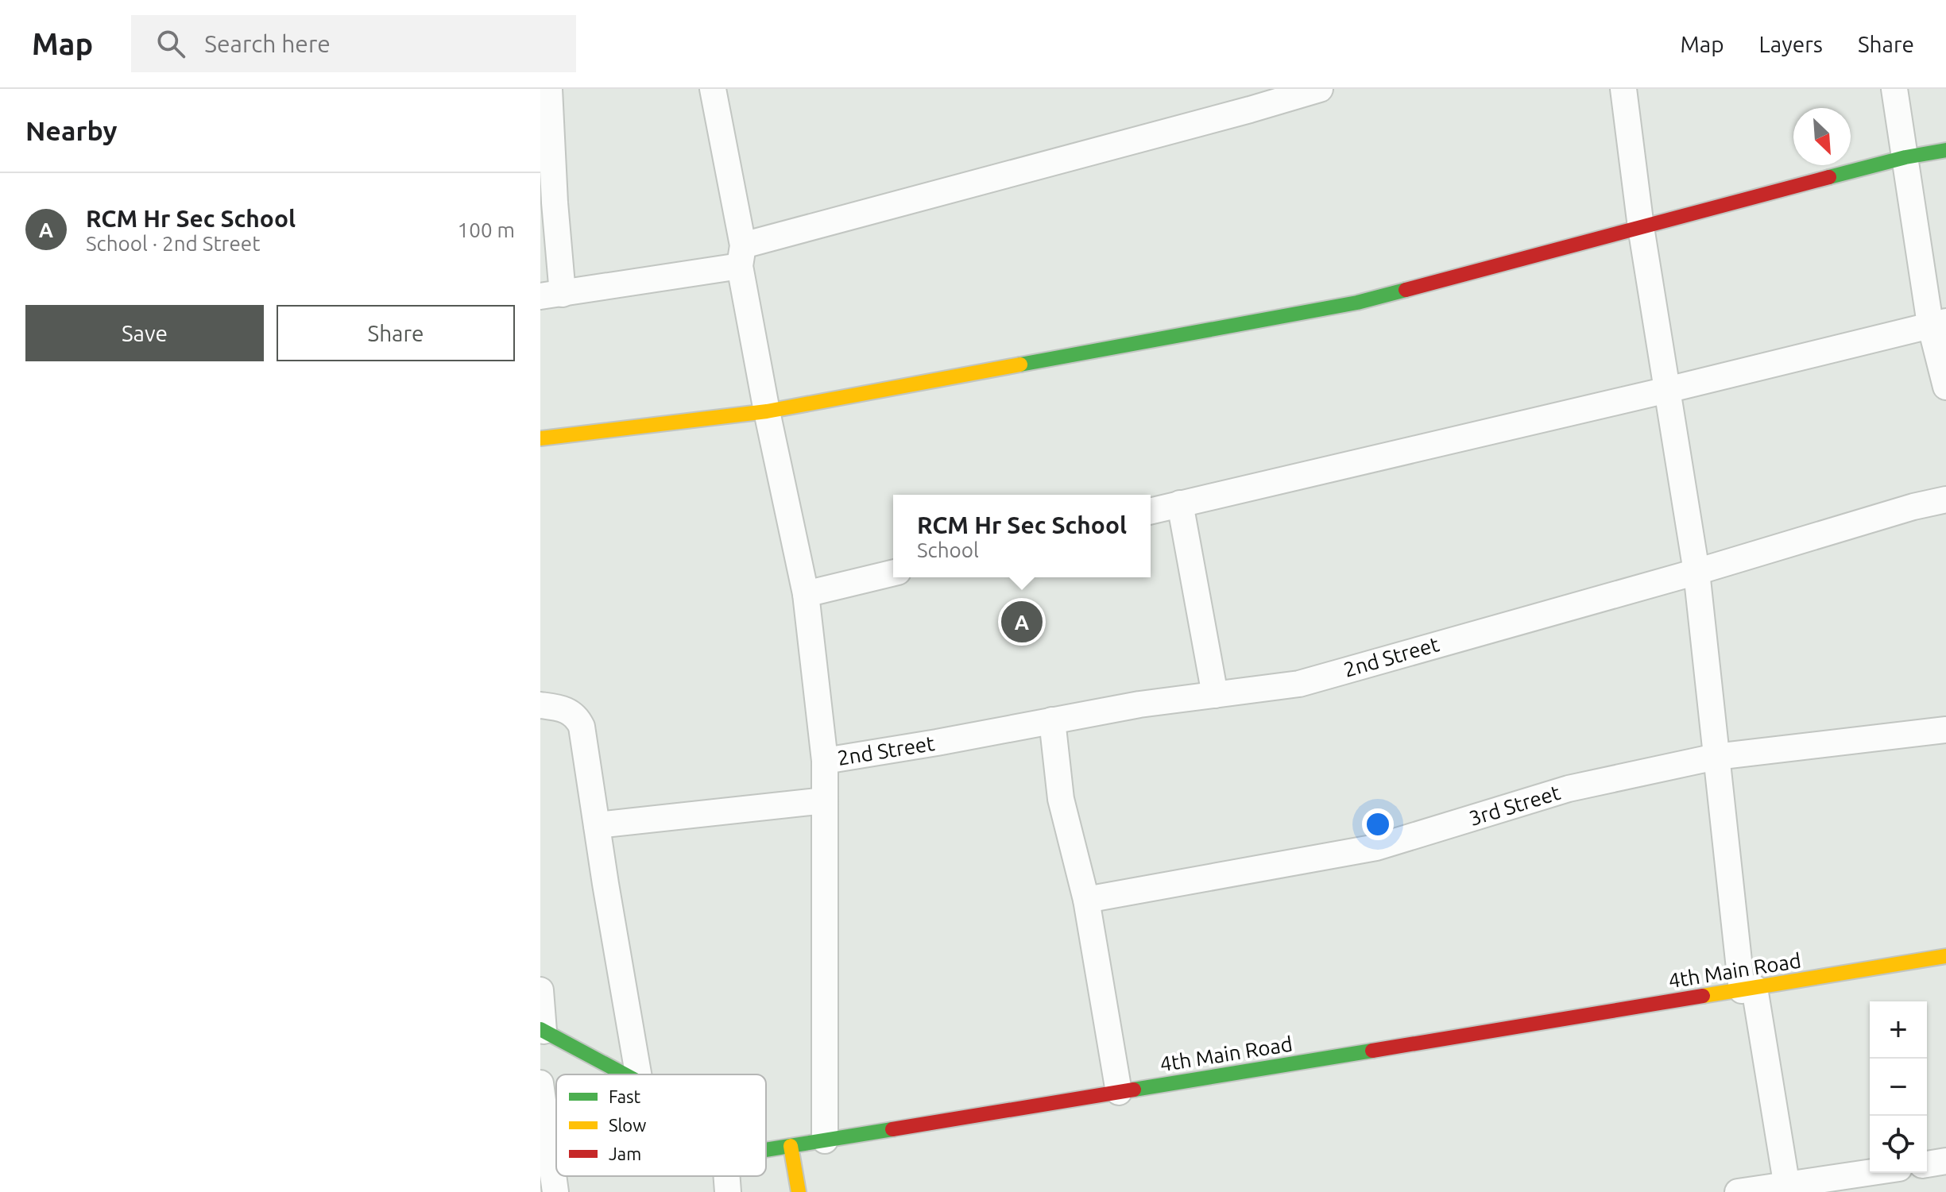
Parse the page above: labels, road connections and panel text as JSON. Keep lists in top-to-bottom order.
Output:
{
  "streets": {
    "street": ["2nd Street", "3rd Street", "4th Main Road"]
  },
  "legend": ["Fast", "Slow", "Jam"],
  "north": "bottom right",
  "page": {
    "header": "Map",
    "search": "Search here",
    "nav": ["Map", "Layers", "Share"],
    "heading": "Nearby",
    "list": [
      {
        "mark": "A",
        "name": "RCM Hr Sec School",
        "note": "School · 2nd Street",
        "value": "100 m"
      }
    ],
    "buttons": ["Save", "Share"],
    "popup": ["RCM Hr Sec School", "School"],
    "pins": "A",
    "map_buttons": ["+", "−"]
  }
}
